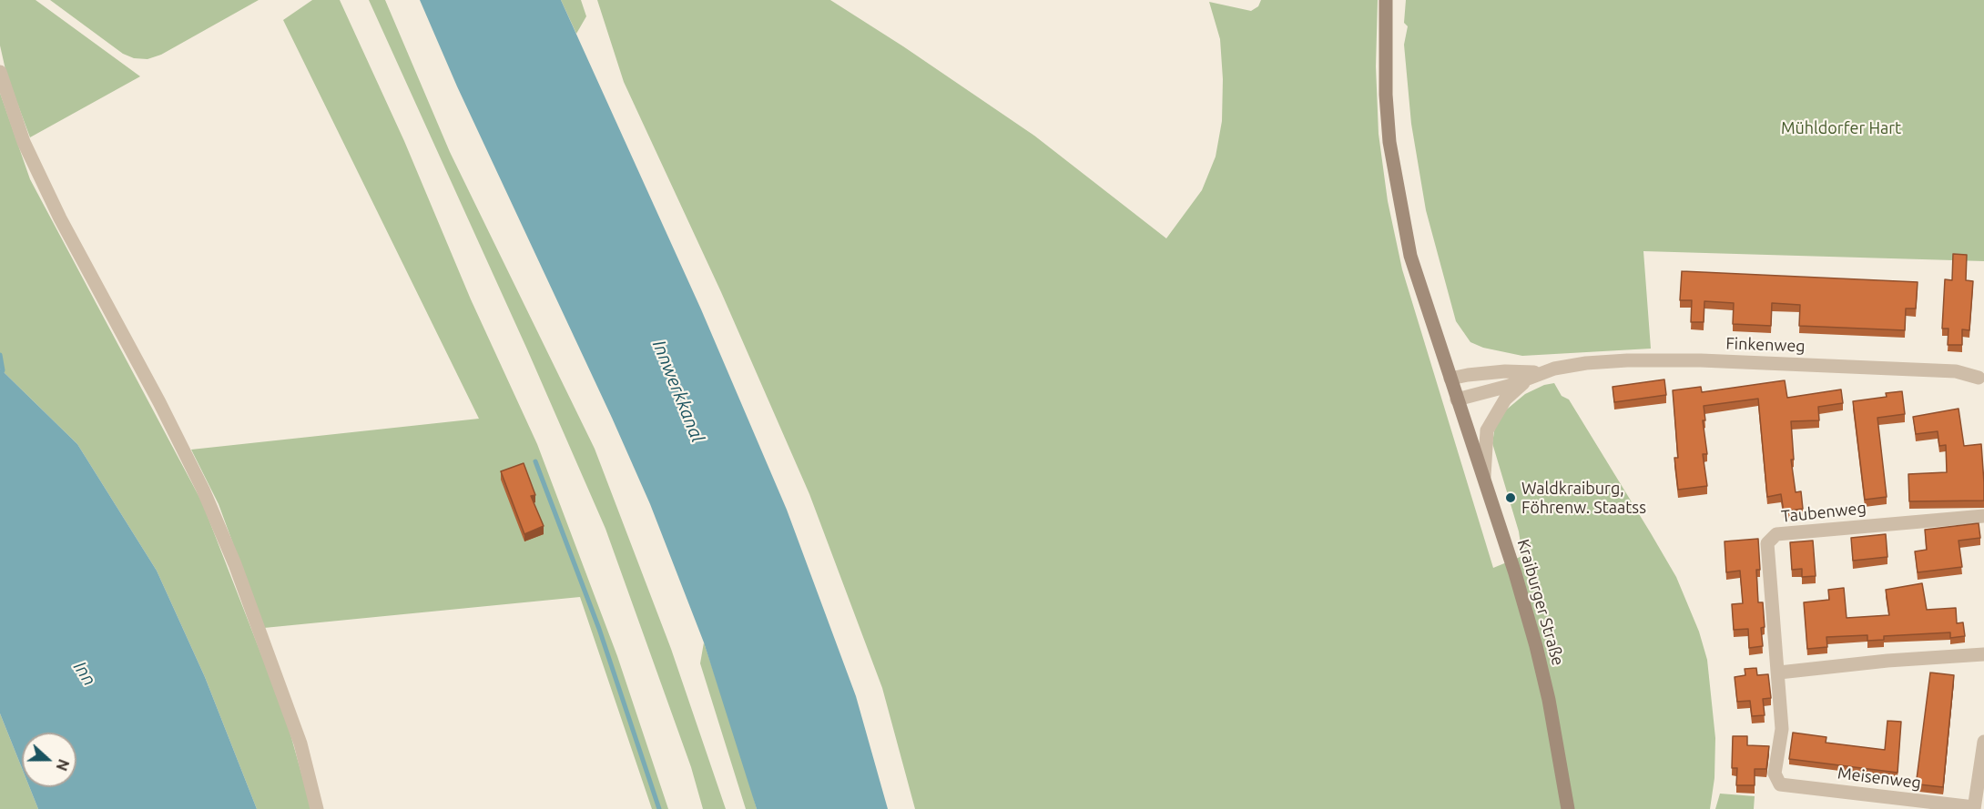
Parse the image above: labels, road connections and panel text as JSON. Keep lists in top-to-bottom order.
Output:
{
  "streets": {
    "main road": ["Kraiburger Straße"],
    "street": ["Finkenweg", "Taubenweg", "Meisenweg"]
  },
  "crossings": [
    ["Finkenweg", "Kraiburger Straße"],
    ["Taubenweg", "Meisenweg"]
  ],
  "water": ["Innwerkkanal", "Inn"],
  "parks": ["Mühldorfer Hart"],
  "places": ["Waldkraiburg, Föhrenw. Staatss"],
  "north": "right"
}
